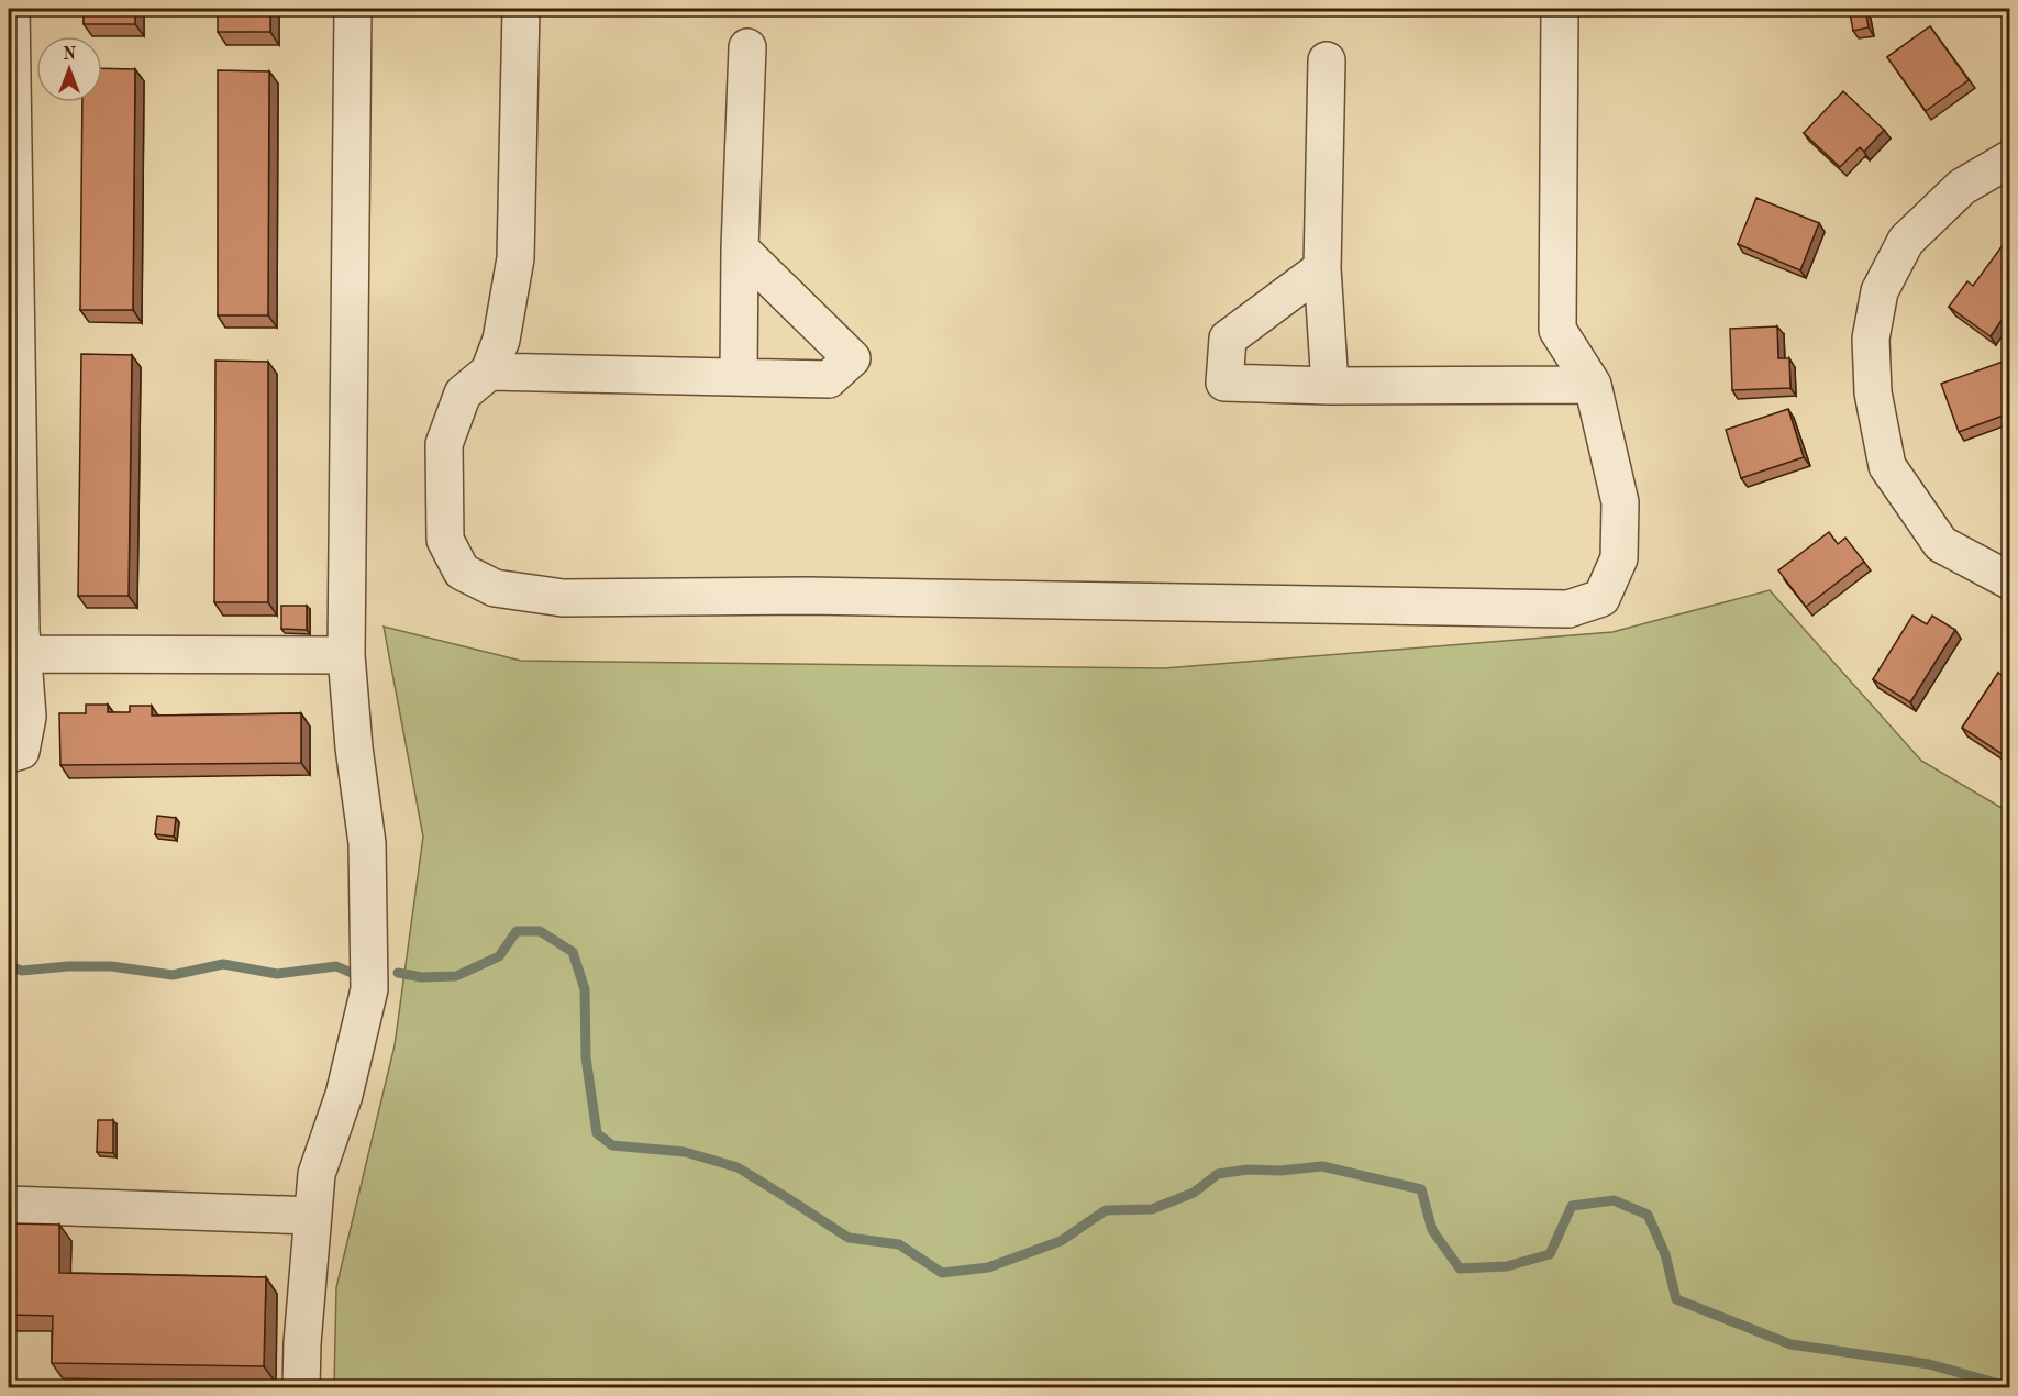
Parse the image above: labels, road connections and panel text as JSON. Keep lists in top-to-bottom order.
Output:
{
  "north": "top"
}
